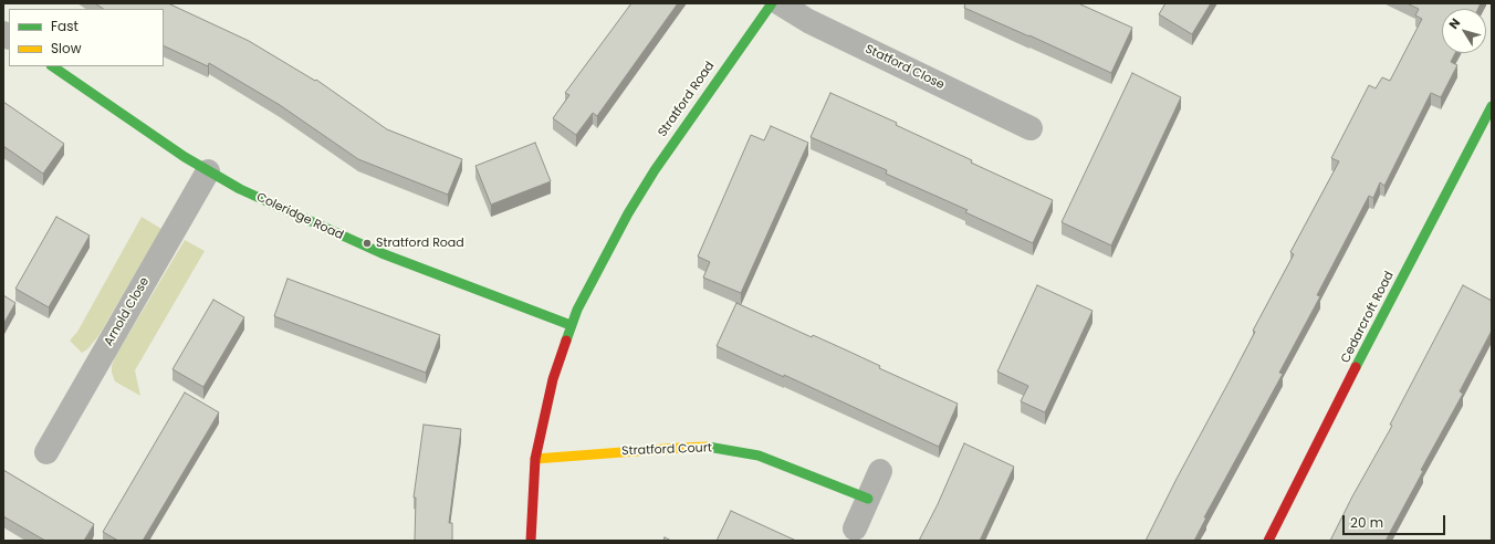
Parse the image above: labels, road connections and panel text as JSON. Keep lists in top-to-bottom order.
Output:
{
  "streets": {
    "street": [
      "Statford Close",
      "Stratford Road",
      "Coleridge Road",
      "Arnold Close",
      "Cedarcroft Road",
      "Stratford Court"
    ]
  },
  "crossings": [
    ["Stratford Road", "Coleridge Road"],
    ["Stratford Road", "Stratford Court"],
    ["Coleridge Road", "Arnold Close"]
  ],
  "places": ["Stratford Road"],
  "legend": ["Fast", "Slow"],
  "scale_bar": "20 m",
  "north": "top left"
}
